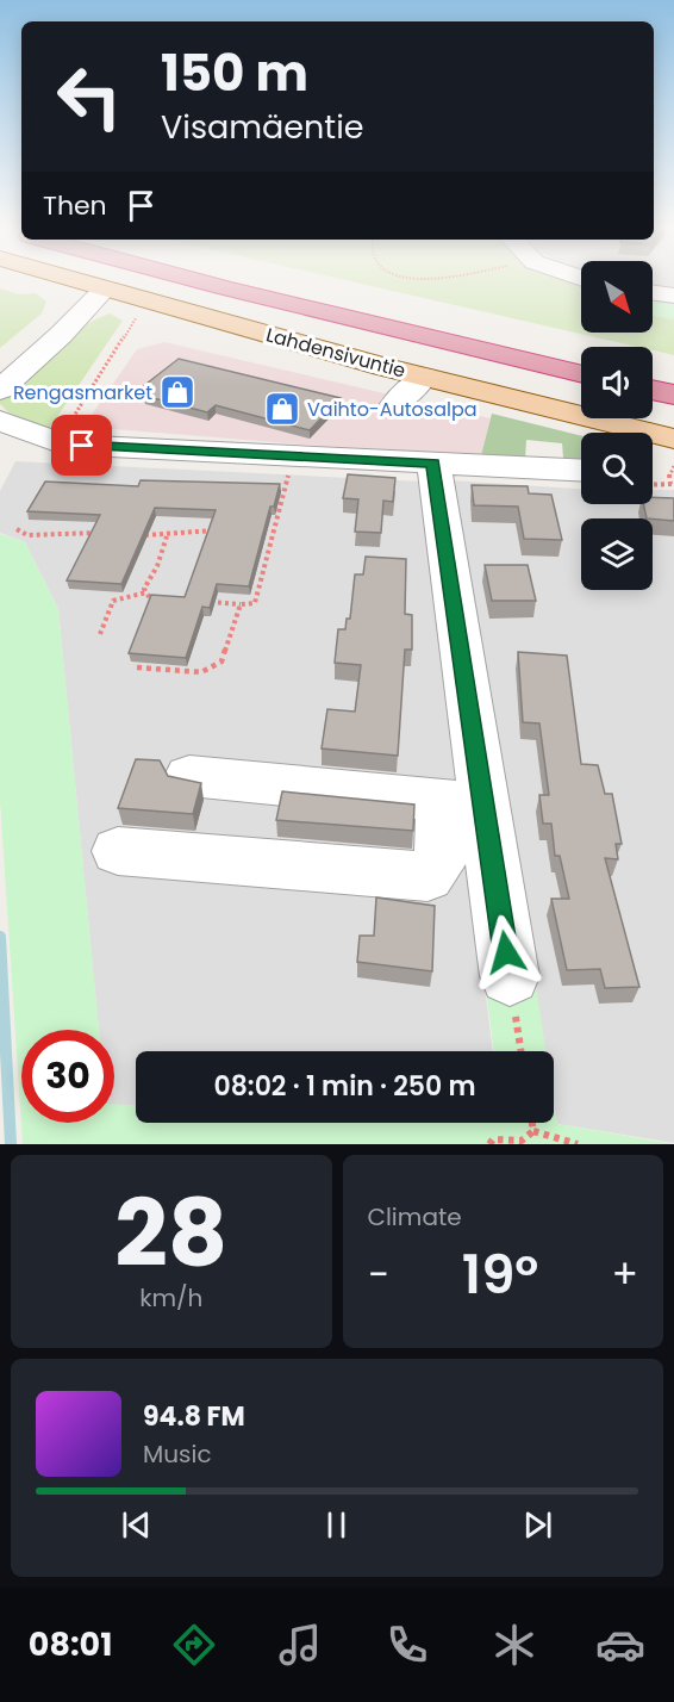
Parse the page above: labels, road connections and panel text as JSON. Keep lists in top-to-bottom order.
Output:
{
  "streets": {
    "main road": ["Lahdensivuntie"]
  },
  "places": {
    "shop": ["Rengasmarket", "Vaihto-Autosalpa"]
  },
  "north": "bottom right",
  "page": {
    "turn": ["150 m", "Visamäentie"],
    "then": "Then",
    "limit": "30",
    "trip": "08:02 · 1 min · 250 m",
    "tile": [
      ["28", "km/h"],
      "Climate"
    ],
    "heat": ["−", "19°", "+"],
    "song": ["94.8 FM", "Music"],
    "tabs": "08:01"
  }
}
